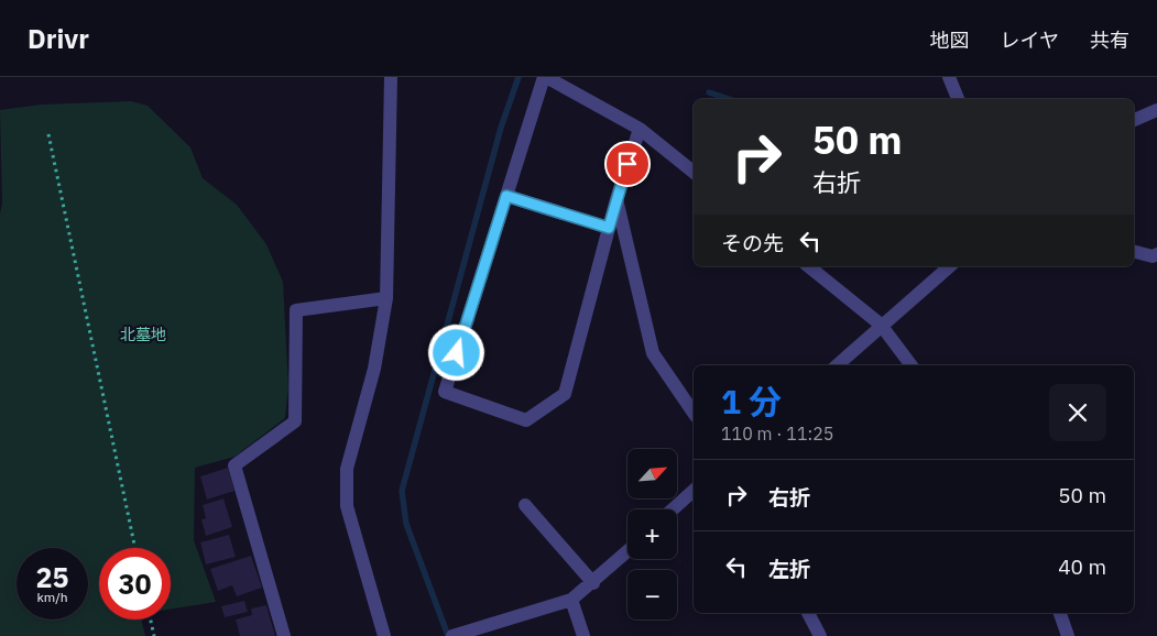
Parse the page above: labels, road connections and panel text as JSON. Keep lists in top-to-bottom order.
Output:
{
  "parks": ["北墓地"],
  "north": "top right",
  "page": {
    "header": "Drivr",
    "nav": ["地図", "レイヤ", "共有"],
    "turn": ["50 m", "右折"],
    "then": "その先",
    "heading": ["1 分", "110 m · 11:25"],
    "map_buttons": ["+", "−"],
    "list": [
      {
        "name": "右折",
        "value": "50 m"
      },
      {
        "name": "左折",
        "value": "40 m"
      }
    ],
    "speed": "25 km/h",
    "limit": "30"
  }
}
